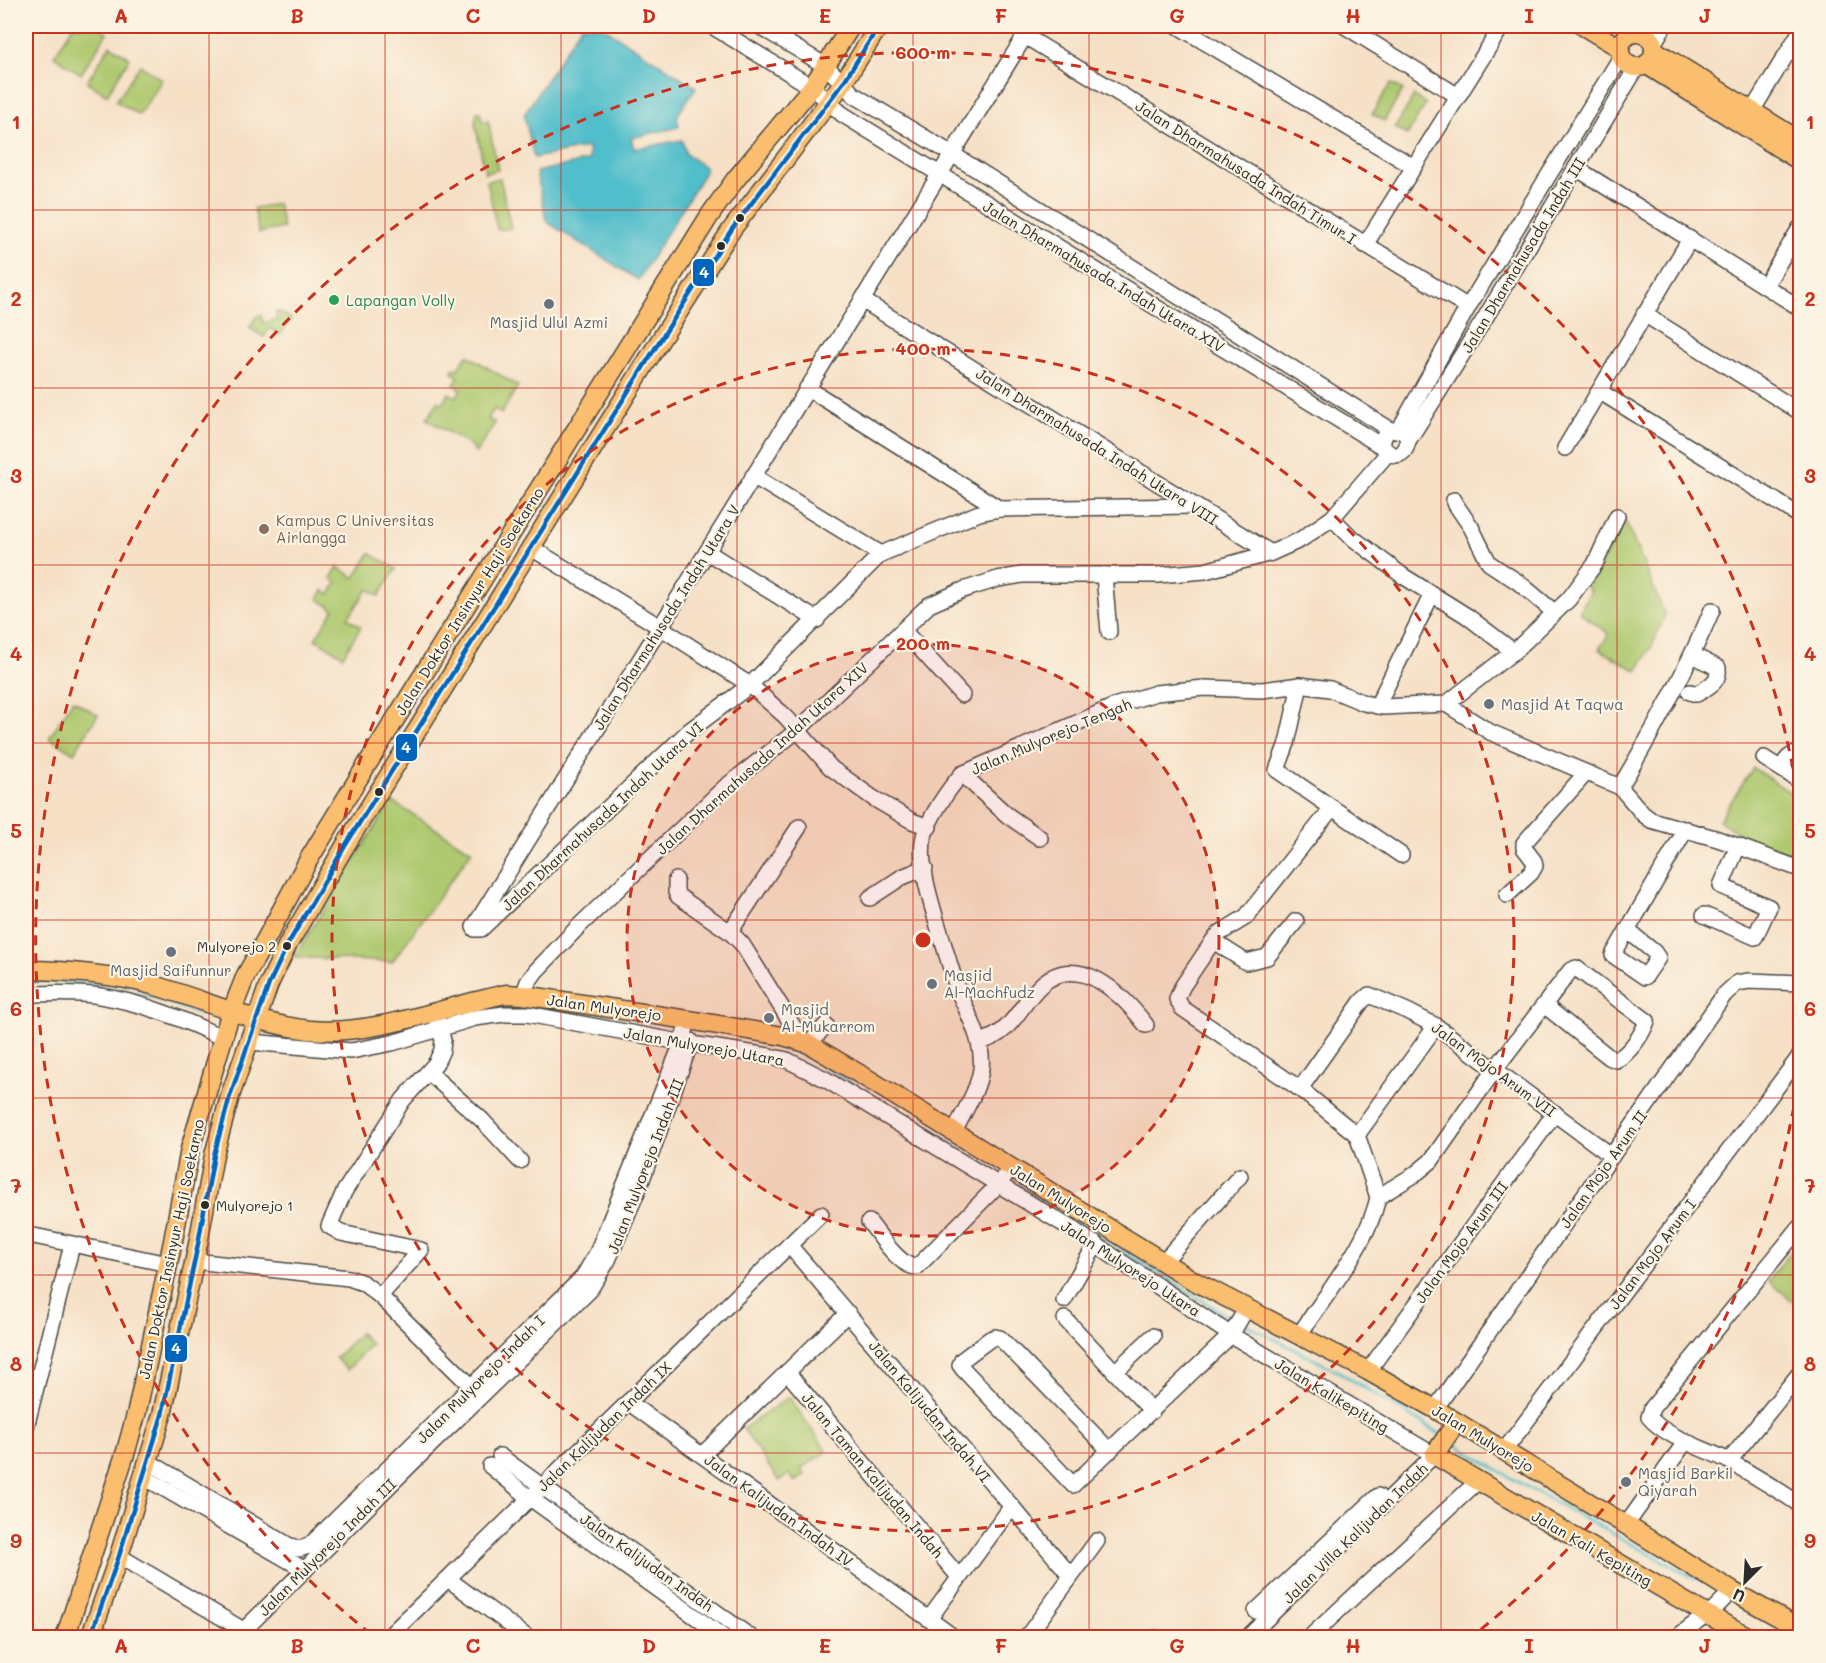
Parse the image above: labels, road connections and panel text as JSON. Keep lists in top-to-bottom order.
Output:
{
  "streets": {
    "main road": ["Jalan Doktor Insinyur Haji Soekarno", "Jalan Mulyorejo", "Jalan Kali Kepiting"],
    "street": [
      "Jalan Dharmahusada Indah Timur I",
      "Jalan Dharmahusada Indah III",
      "Jalan Dharmahusada Indah Utara XIV",
      "Jalan Dharmahusada Indah Utara VIII",
      "Jalan Dharmahusada Indah Utara V",
      "Jalan Mulyorejo Tengah",
      "Jalan Dharmahusada Indah Utara VI",
      "Jalan Mulyorejo Utara",
      "Jalan Mojo Arum VII",
      "Jalan Mulyorejo Indah III",
      "Jalan Mojo Arum II",
      "Jalan Mojo Arum III",
      "Jalan Mojo Arum I",
      "Jalan Mulyorejo Indah I",
      "Jalan Kalikepiting",
      "Jalan Kalijudan Indah VI",
      "Jalan Kalijudan Indah IX",
      "Jalan Taman Kalijudan Indah",
      "Jalan Kalijudan Indah IV",
      "Jalan Villa Kalijudan Indah",
      "Jalan Kalijudan Indah"
    ]
  },
  "crossings": [
    ["Jalan Dharmahusada Indah Timur I", "Jalan Dharmahusada Indah III"],
    ["Jalan Dharmahusada Indah Timur I", "Jalan Dharmahusada Indah Utara V"],
    ["Jalan Dharmahusada Indah III", "Jalan Dharmahusada Indah Utara XIV"],
    ["Jalan Dharmahusada Indah Utara XIV", "Jalan Dharmahusada Indah Utara VIII"],
    ["Jalan Dharmahusada Indah Utara XIV", "Jalan Doktor Insinyur Haji Soekarno"],
    ["Jalan Dharmahusada Indah Utara XIV", "Jalan Dharmahusada Indah Utara V"],
    ["Jalan Dharmahusada Indah Utara XIV", "Jalan Mulyorejo"],
    ["Jalan Dharmahusada Indah Utara VIII", "Jalan Dharmahusada Indah Utara V"],
    ["Jalan Dharmahusada Indah Utara VIII", "Jalan Dharmahusada Indah Utara VI"],
    ["Jalan Doktor Insinyur Haji Soekarno", "Jalan Mulyorejo"],
    ["Jalan Doktor Insinyur Haji Soekarno", "Jalan Mulyorejo Indah III"],
    ["Jalan Doktor Insinyur Haji Soekarno", "Jalan Mulyorejo Indah I"],
    ["Jalan Dharmahusada Indah Utara V", "Jalan Dharmahusada Indah Utara VI"],
    ["Jalan Mulyorejo Tengah", "Jalan Mulyorejo"],
    ["Jalan Mulyorejo", "Jalan Mulyorejo Utara"],
    ["Jalan Mulyorejo", "Jalan Mulyorejo Indah III"],
    ["Jalan Mulyorejo", "Jalan Mojo Arum II"],
    ["Jalan Mulyorejo", "Jalan Mojo Arum III"],
    ["Jalan Mulyorejo", "Jalan Mojo Arum I"],
    ["Jalan Mulyorejo", "Jalan Kalikepiting"],
    ["Jalan Mulyorejo", "Jalan Villa Kalijudan Indah"],
    ["Jalan Mulyorejo", "Jalan Kali Kepiting"],
    ["Jalan Mulyorejo Utara", "Jalan Mulyorejo Indah III"],
    ["Jalan Mulyorejo Utara", "Jalan Kalikepiting"],
    ["Jalan Mojo Arum VII", "Jalan Mojo Arum II"],
    ["Jalan Mojo Arum VII", "Jalan Mojo Arum III"],
    ["Jalan Mulyorejo Indah III", "Jalan Mulyorejo Indah I"],
    ["Jalan Kalikepiting", "Jalan Villa Kalijudan Indah"],
    ["Jalan Kalikepiting", "Jalan Kali Kepiting"],
    ["Jalan Kalijudan Indah VI", "Jalan Kalijudan Indah IX"],
    ["Jalan Kalijudan Indah IX", "Jalan Kalijudan Indah IV"],
    ["Jalan Kalijudan Indah IX", "Jalan Kalijudan Indah"],
    ["Jalan Villa Kalijudan Indah", "Jalan Kali Kepiting"]
  ],
  "places": [
    "Lapangan Volly",
    "Masjid Ulul Azmi",
    "Kampus C Universitas Airlangga",
    "Masjid At Taqwa",
    "Mulyorejo 2",
    "Masjid Saifunnur",
    "Masjid Al-Machfudz",
    "Masjid Al-Mukarrom",
    "Mulyorejo 1",
    "Masjid Barkil Qiyarah"
  ],
  "lines": ["transit line 4"],
  "north": "bottom left",
  "grid": {
    "columns": [
      "A",
      "B",
      "C",
      "D",
      "E",
      "F",
      "G",
      "H",
      "I",
      "J"
    ],
    "rows": [
      "1",
      "2",
      "3",
      "4",
      "5",
      "6",
      "7",
      "8",
      "9"
    ]
  },
  "rings": ["600 m", "400 m", "200 m"]
}
